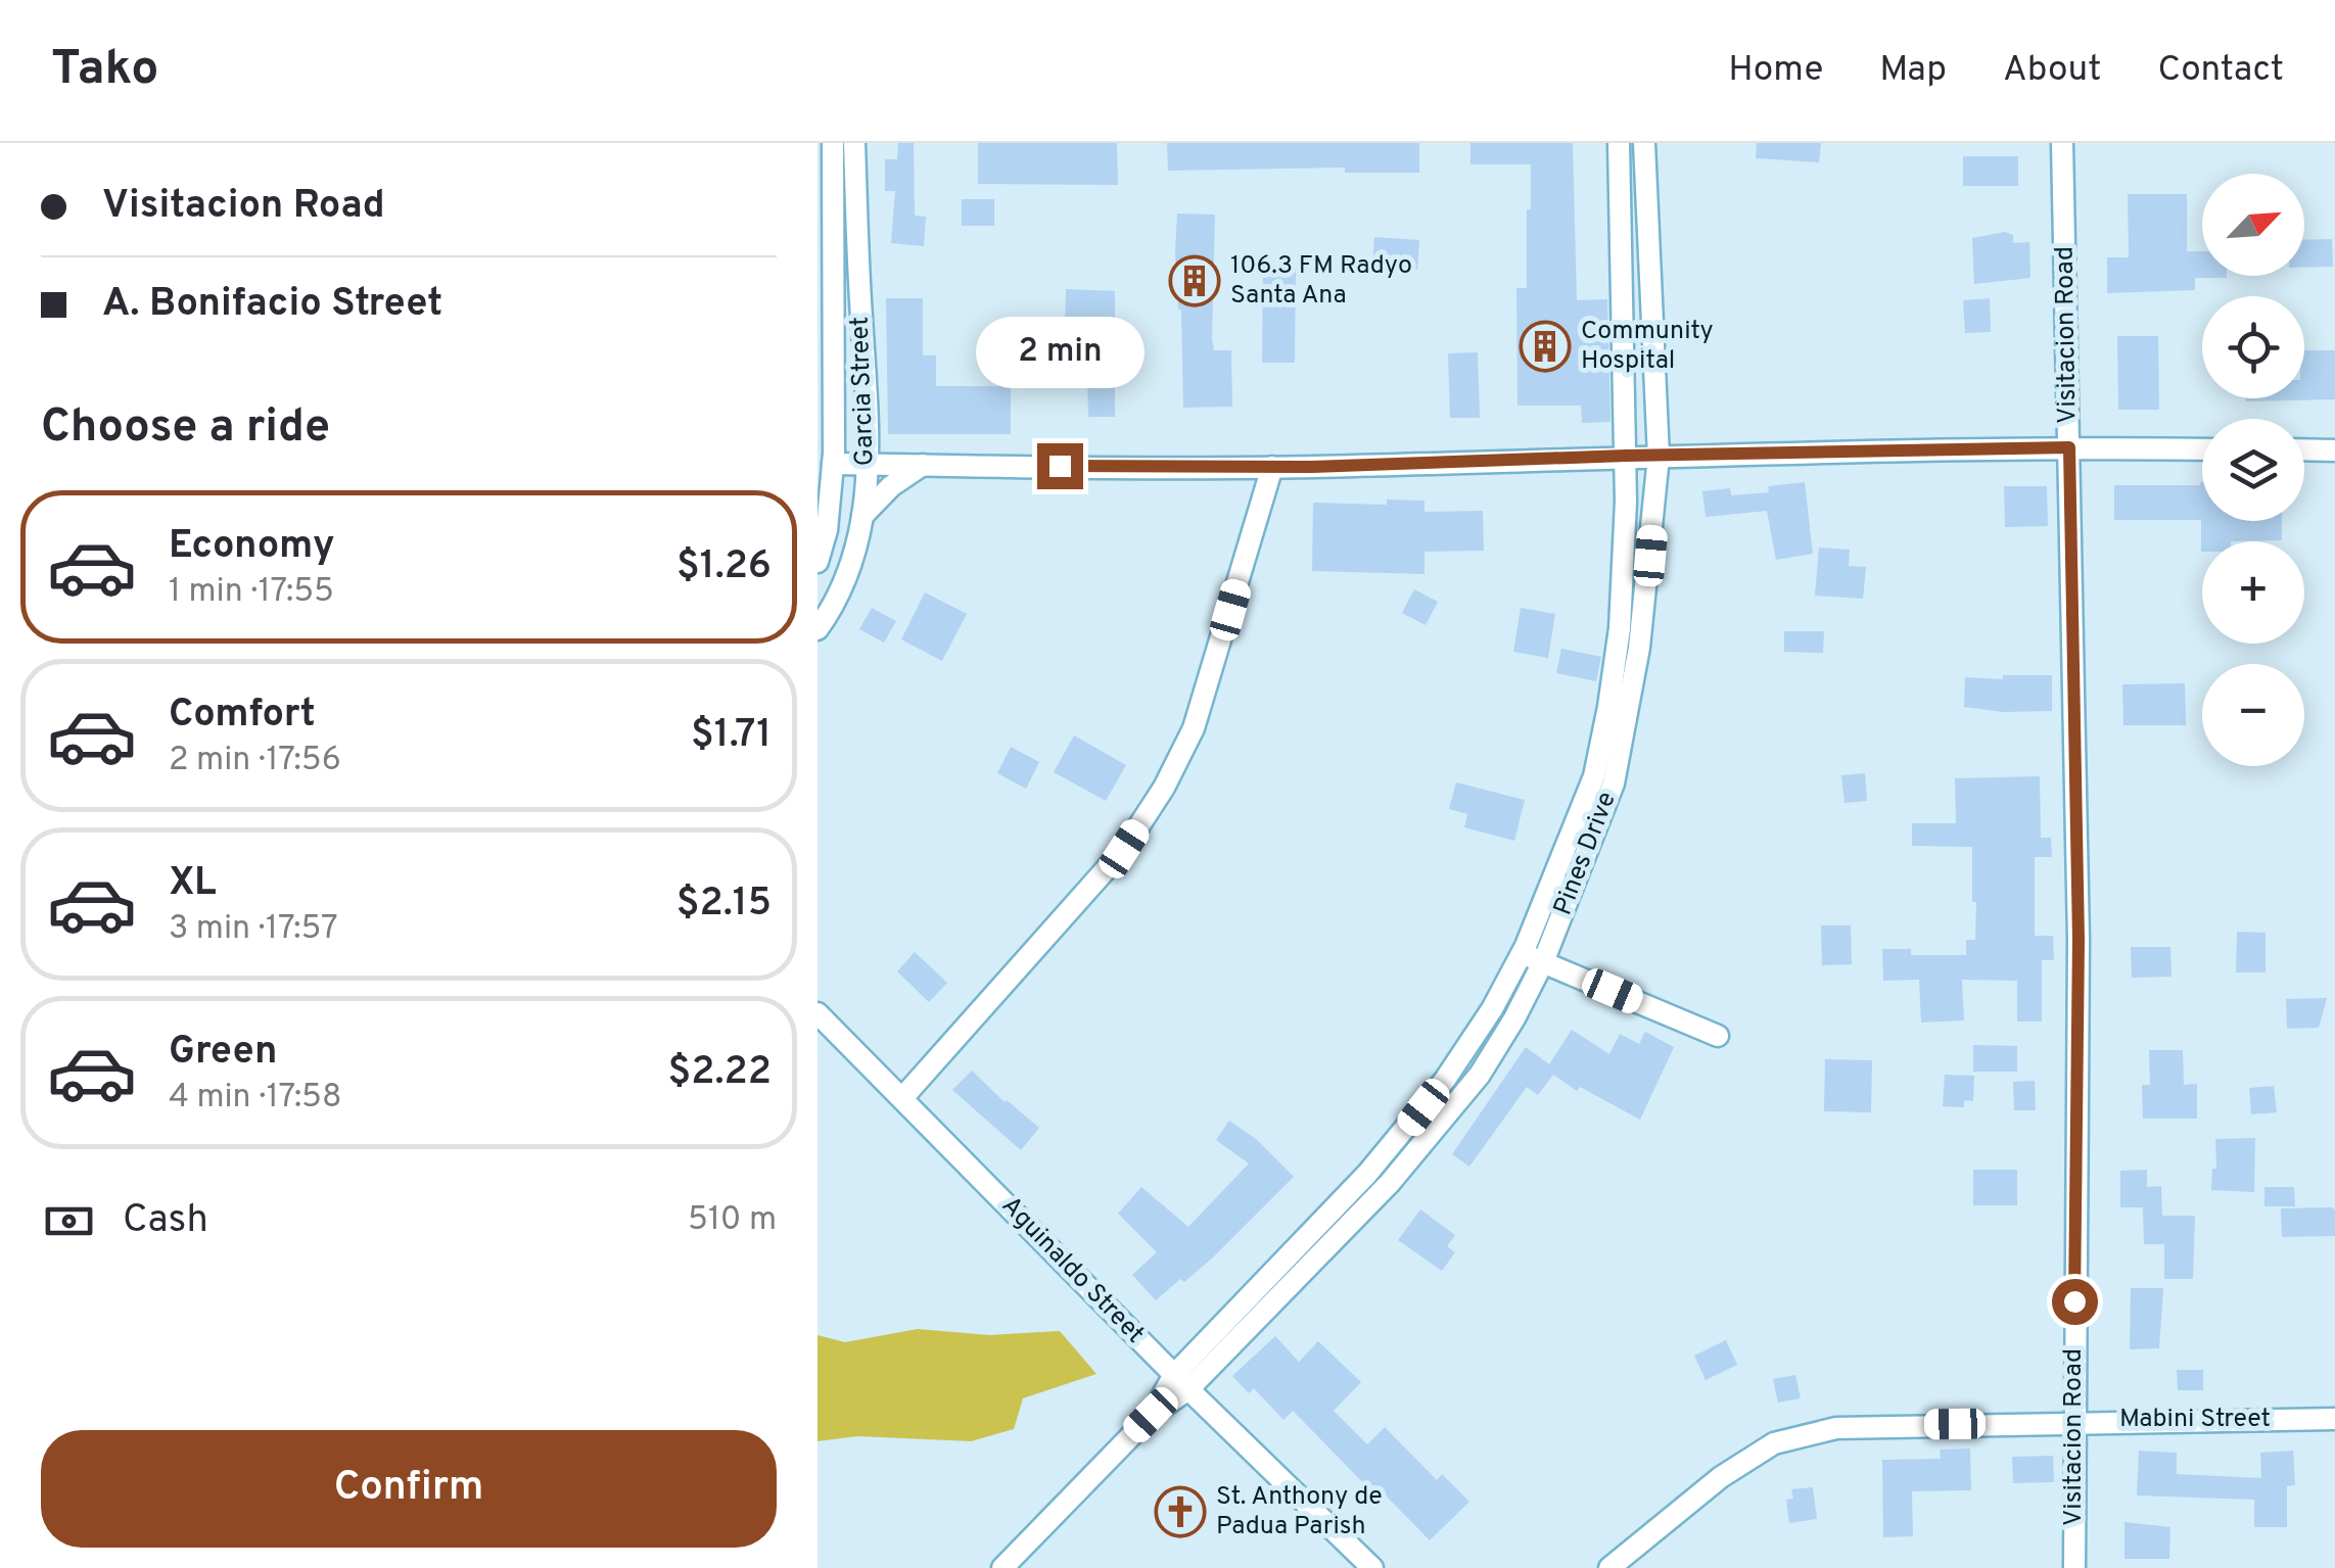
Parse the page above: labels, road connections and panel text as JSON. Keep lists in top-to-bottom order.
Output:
{
  "streets": {
    "street": [
      "Visitacion Road",
      "Garcia Street",
      "Pines Drive",
      "Aguinaldo Street",
      "Mabini Street"
    ]
  },
  "crossings": [
    ["Visitacion Road", "Mabini Street"],
    ["Pines Drive", "Aguinaldo Street"]
  ],
  "places": {
    "building": ["106.3 FM Radyo Santa Ana", "Community Hospital"],
    "church": ["St. Anthony de Padua Parish"]
  },
  "north": "top right",
  "page": {
    "header": "Tako",
    "nav": [
      "Home",
      "Map",
      "About",
      "Contact"
    ],
    "banner": ["Visitacion Road", "A. Bonifacio Street"],
    "map_buttons": ["+", "−"],
    "bubble": "2 min",
    "heading": "Choose a ride",
    "list": [
      {
        "name": "Economy",
        "note": "1 min · 17:55",
        "value": "$1.26"
      },
      {
        "name": "Comfort",
        "note": "2 min · 17:56",
        "value": "$1.71"
      },
      {
        "name": "XL",
        "note": "3 min · 17:57",
        "value": "$2.15"
      },
      {
        "name": "Green",
        "note": "4 min · 17:58",
        "value": "$2.22"
      }
    ],
    "pay": ["Cash", "510 m"],
    "buttons": "Confirm"
  }
}
